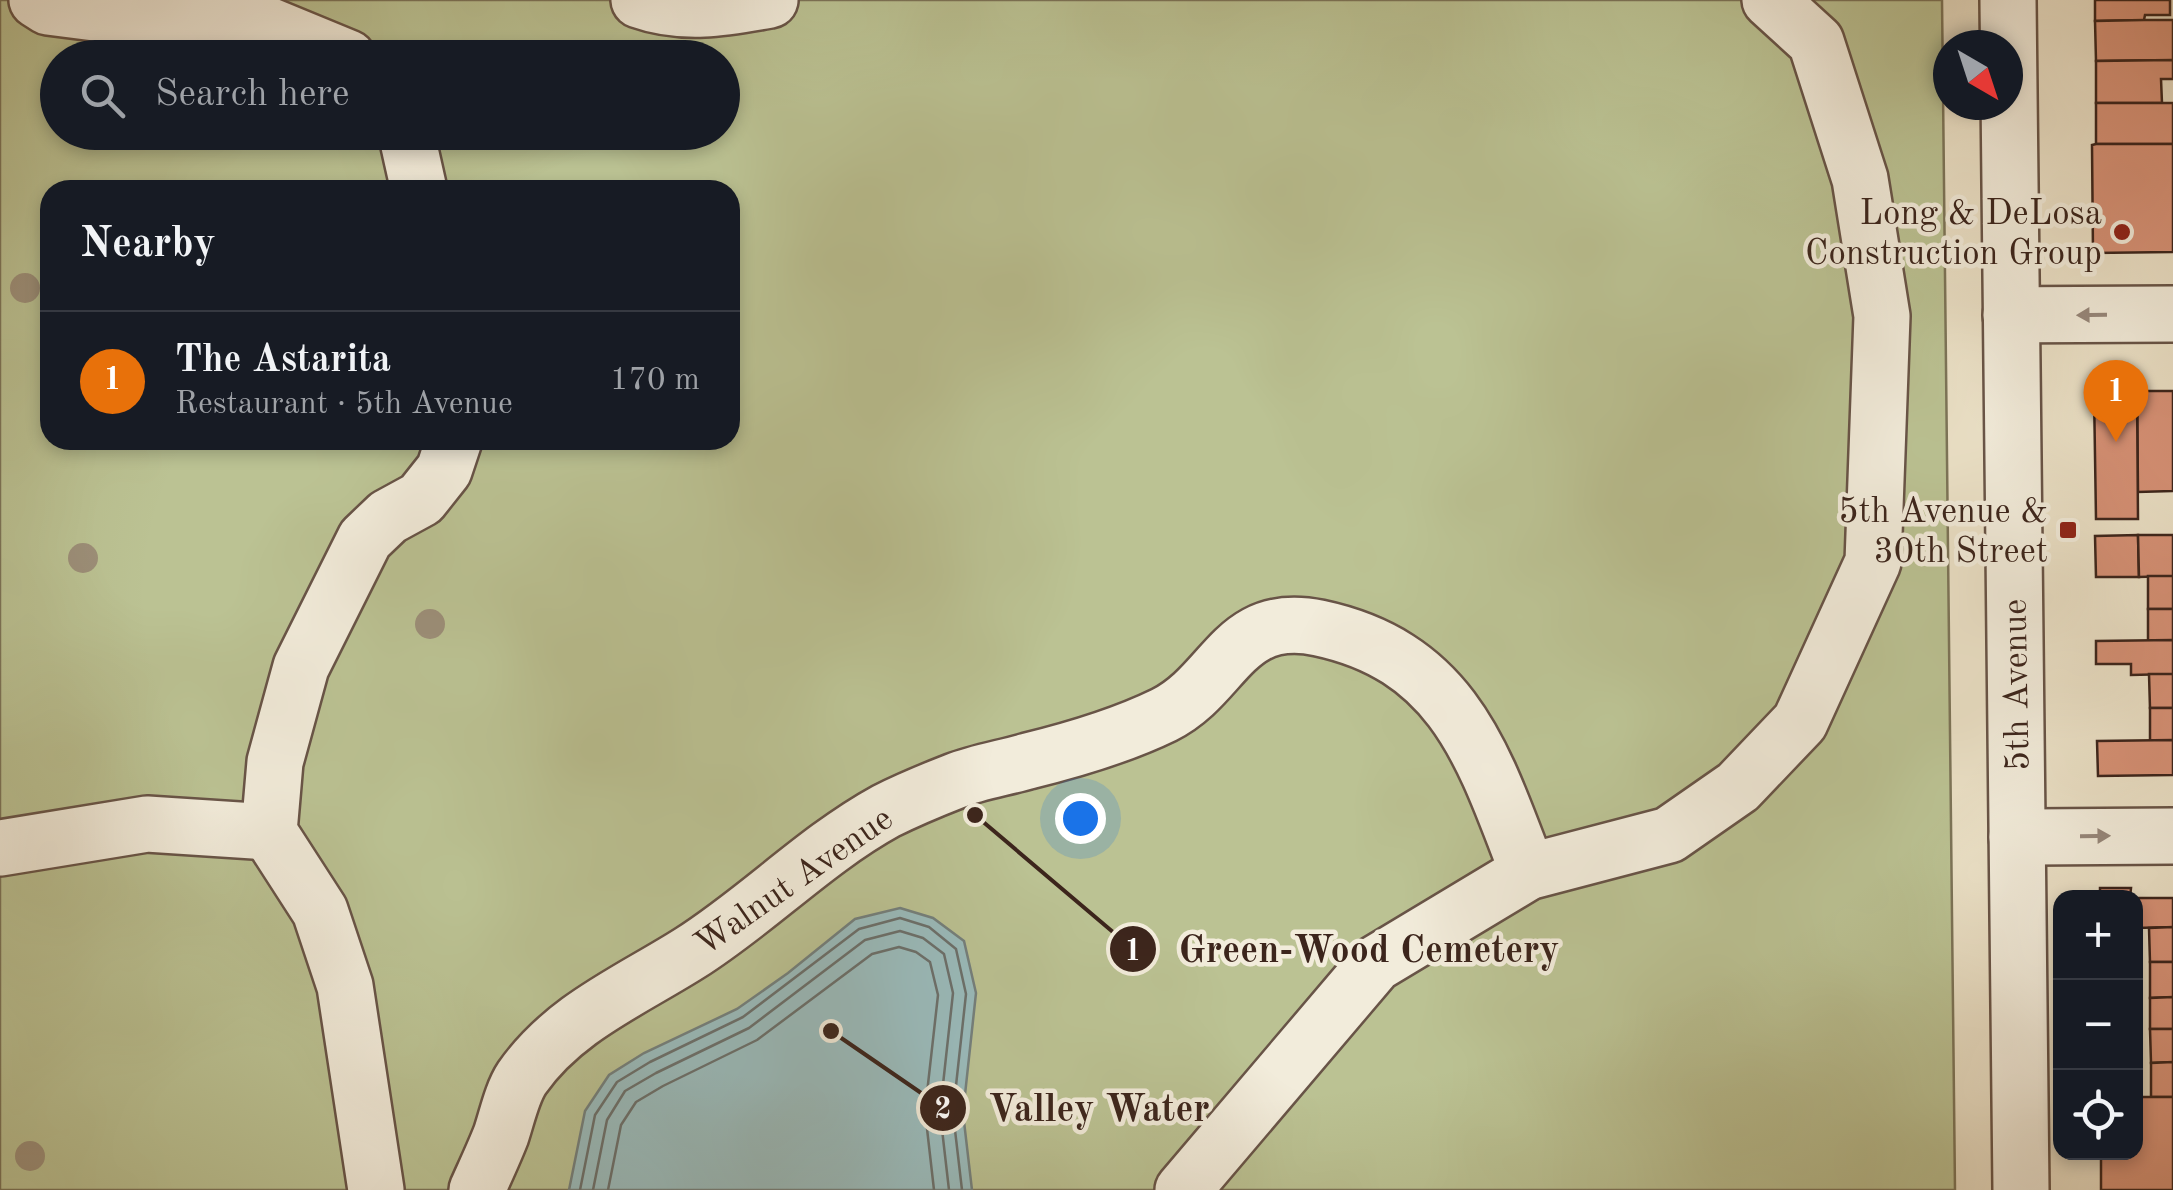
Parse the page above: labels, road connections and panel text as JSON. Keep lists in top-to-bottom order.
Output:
{
  "streets": {
    "street": ["5th Avenue", "Walnut Avenue"]
  },
  "places": {
    "other": ["Long & DeLosa Construction Group", "Green-Wood Cemetery", "Valley Water"],
    "transit": ["5th Avenue & 30th Street"]
  },
  "north": "bottom right",
  "page": {
    "search": "Search here",
    "heading": "Nearby",
    "list": [
      {
        "mark": "1",
        "name": "The Astarita",
        "note": "Restaurant · 5th Avenue",
        "value": "170 m"
      }
    ],
    "pins": "1",
    "map_buttons": ["+", "−"]
  }
}
